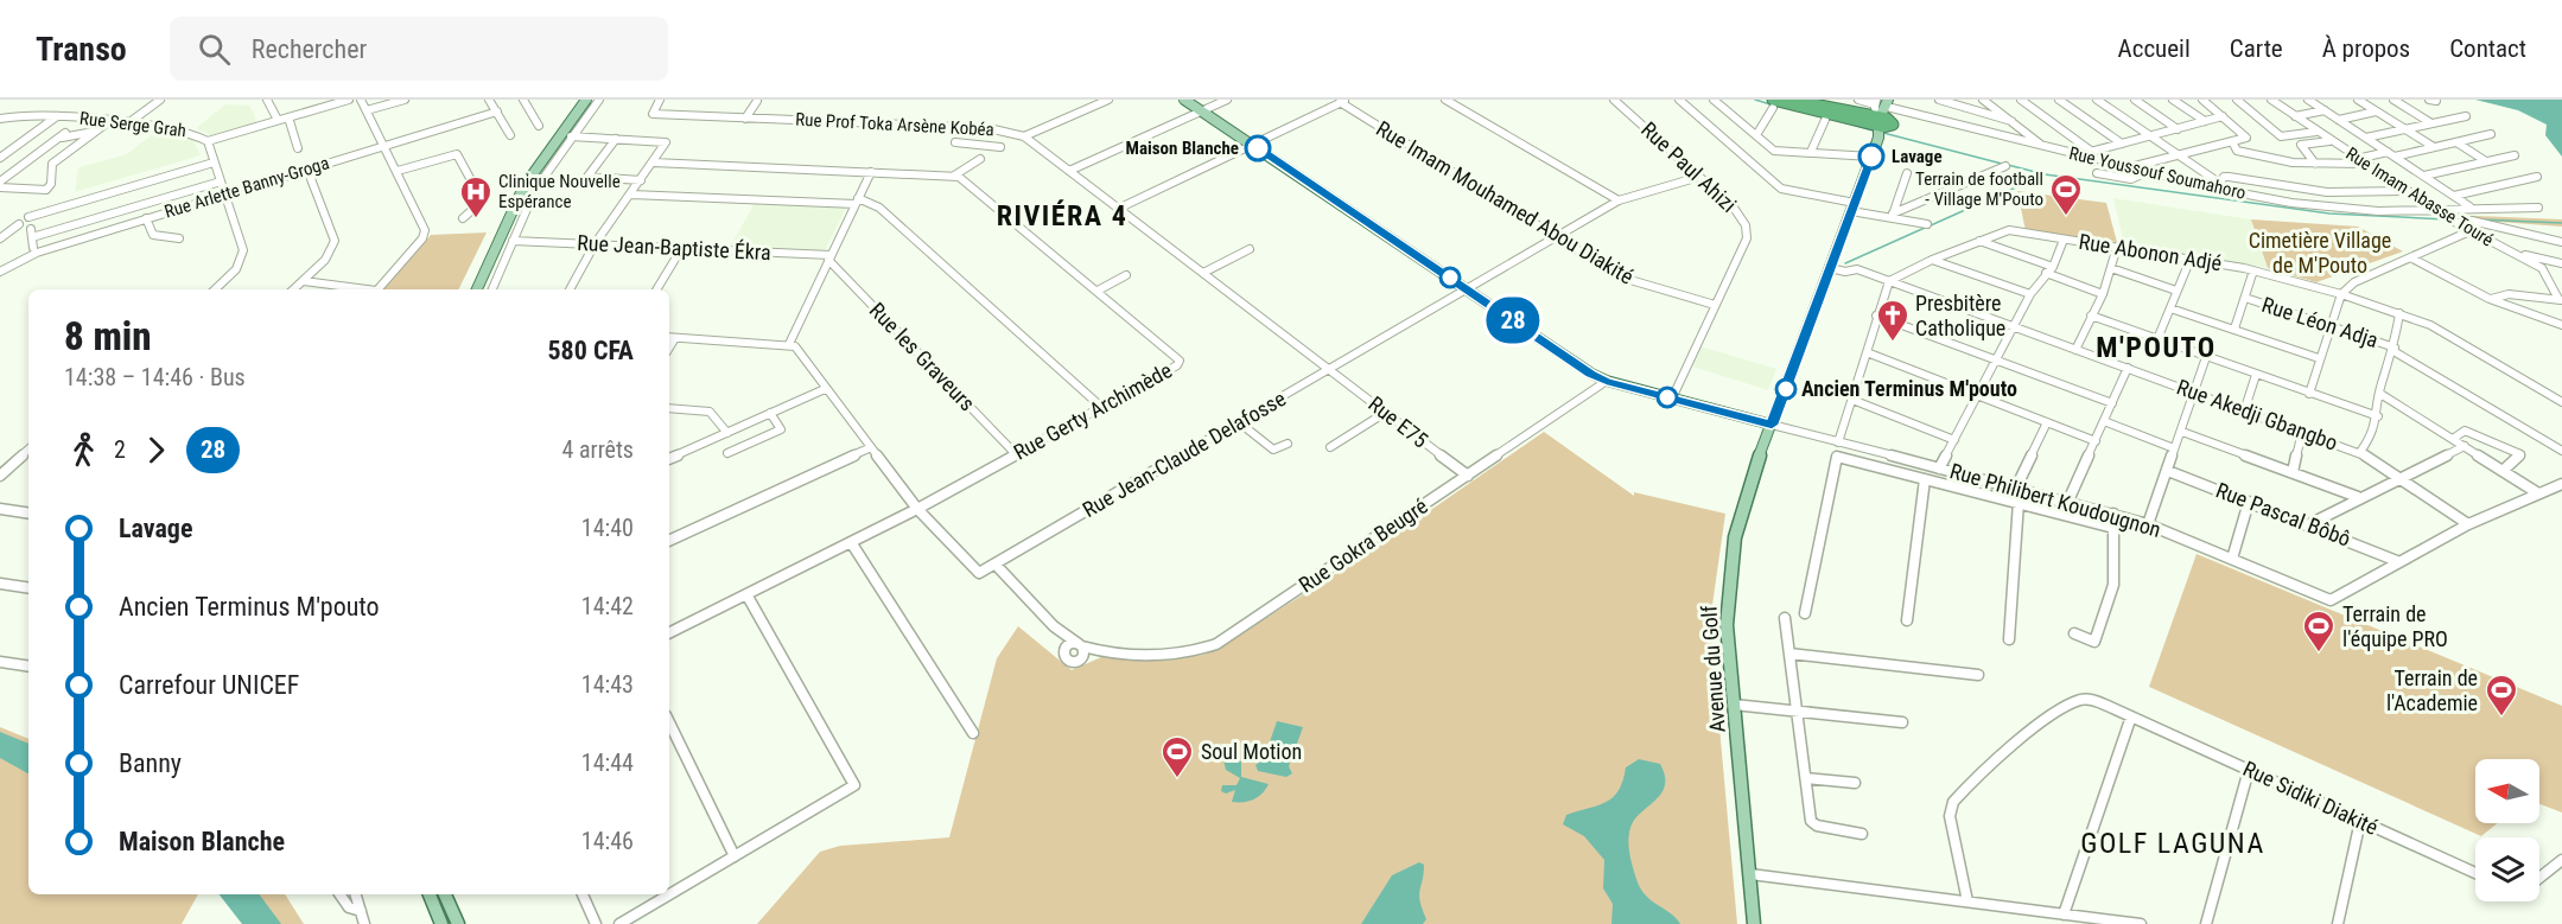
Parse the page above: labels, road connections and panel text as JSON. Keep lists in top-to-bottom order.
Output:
{
  "streets": {
    "main road": ["Avenue du Golf"],
    "street": [
      "Rue Serge Grah",
      "Rue Prof Toka Arsène Kobéa",
      "Rue Paul Ahizi",
      "Rue Youssouf Soumahoro",
      "Rue Arlette Banny-Groga",
      "Rue Imam Abasse Touré",
      "Rue Imam Mouhamed Abou Diakité",
      "Rue Jean-Baptiste Ékra",
      "Rue Abonon Adjé",
      "Rue Léon Adja",
      "Rue les Graveurs",
      "Rue Gerty Archimède",
      "Rue Akedji Gbangbo",
      "Rue E75",
      "Rue Jean-Claude Delafosse",
      "Rue Philibert Koudougnon",
      "Rue Pascal Bôbô",
      "Rue Gokra Beugré",
      "Rue Sidiki Diakité"
    ]
  },
  "crossings": [
    ["Rue Serge Grah", "Rue Arlette Banny-Groga"],
    ["Rue Prof Toka Arsène Kobéa", "Rue E75"],
    ["Rue Prof Toka Arsène Kobéa", "Rue Jean-Claude Delafosse"],
    ["Rue Paul Ahizi", "Rue Imam Mouhamed Abou Diakité"],
    ["Rue Paul Ahizi", "Rue Jean-Claude Delafosse"],
    ["Rue Youssouf Soumahoro", "Rue Imam Abasse Touré"],
    ["Rue Youssouf Soumahoro", "Avenue du Golf"],
    ["Rue Imam Mouhamed Abou Diakité", "Rue Jean-Claude Delafosse"],
    ["Rue Jean-Baptiste Ékra", "Rue les Graveurs"],
    ["Rue Abonon Adjé", "Rue Akedji Gbangbo"],
    ["Rue les Graveurs", "Rue Gerty Archimède"],
    ["Rue Akedji Gbangbo", "Avenue du Golf"],
    ["Rue E75", "Rue Jean-Claude Delafosse"],
    ["Rue E75", "Rue Gokra Beugré"],
    ["Rue Jean-Claude Delafosse", "Rue Gokra Beugré"],
    ["Rue Philibert Koudougnon", "Rue Pascal Bôbô"],
    ["Rue Philibert Koudougnon", "Avenue du Golf"]
  ],
  "districts": ["RIVIÉRA 4", "M'POUTO", "GOLF LAGUNA"],
  "parks": ["Cimetière Village de M'Pouto"],
  "places": {
    "other": ["Maison Blanche", "Lavage", "Ancien Terminus M'pouto"],
    "sports": [
      "Terrain de football - Village M'Pouto",
      "Terrain de l'équipe PRO",
      "Terrain de l'Academie",
      "Soul Motion"
    ],
    "hospital": ["Clinique Nouvelle Espérance"],
    "church": ["Presbitère Catholique"]
  },
  "lines": ["bus line 28"],
  "north": "left",
  "page": {
    "header": "Transo",
    "search": "Rechercher",
    "nav": [
      "Accueil",
      "Carte",
      "À propos",
      "Contact"
    ],
    "on_map": "28",
    "heading": ["8 min", "14:38 – 14:46 · Bus", "580 CFA"],
    "legs": ["2", "28", "4 arrêts"],
    "list": [
      {
        "name": "Lavage",
        "value": "14:40"
      },
      {
        "name": "Ancien Terminus M'pouto",
        "value": "14:42"
      },
      {
        "name": "Carrefour UNICEF",
        "value": "14:43"
      },
      {
        "name": "Banny",
        "value": "14:44"
      },
      {
        "name": "Maison Blanche",
        "value": "14:46"
      }
    ]
  }
}
